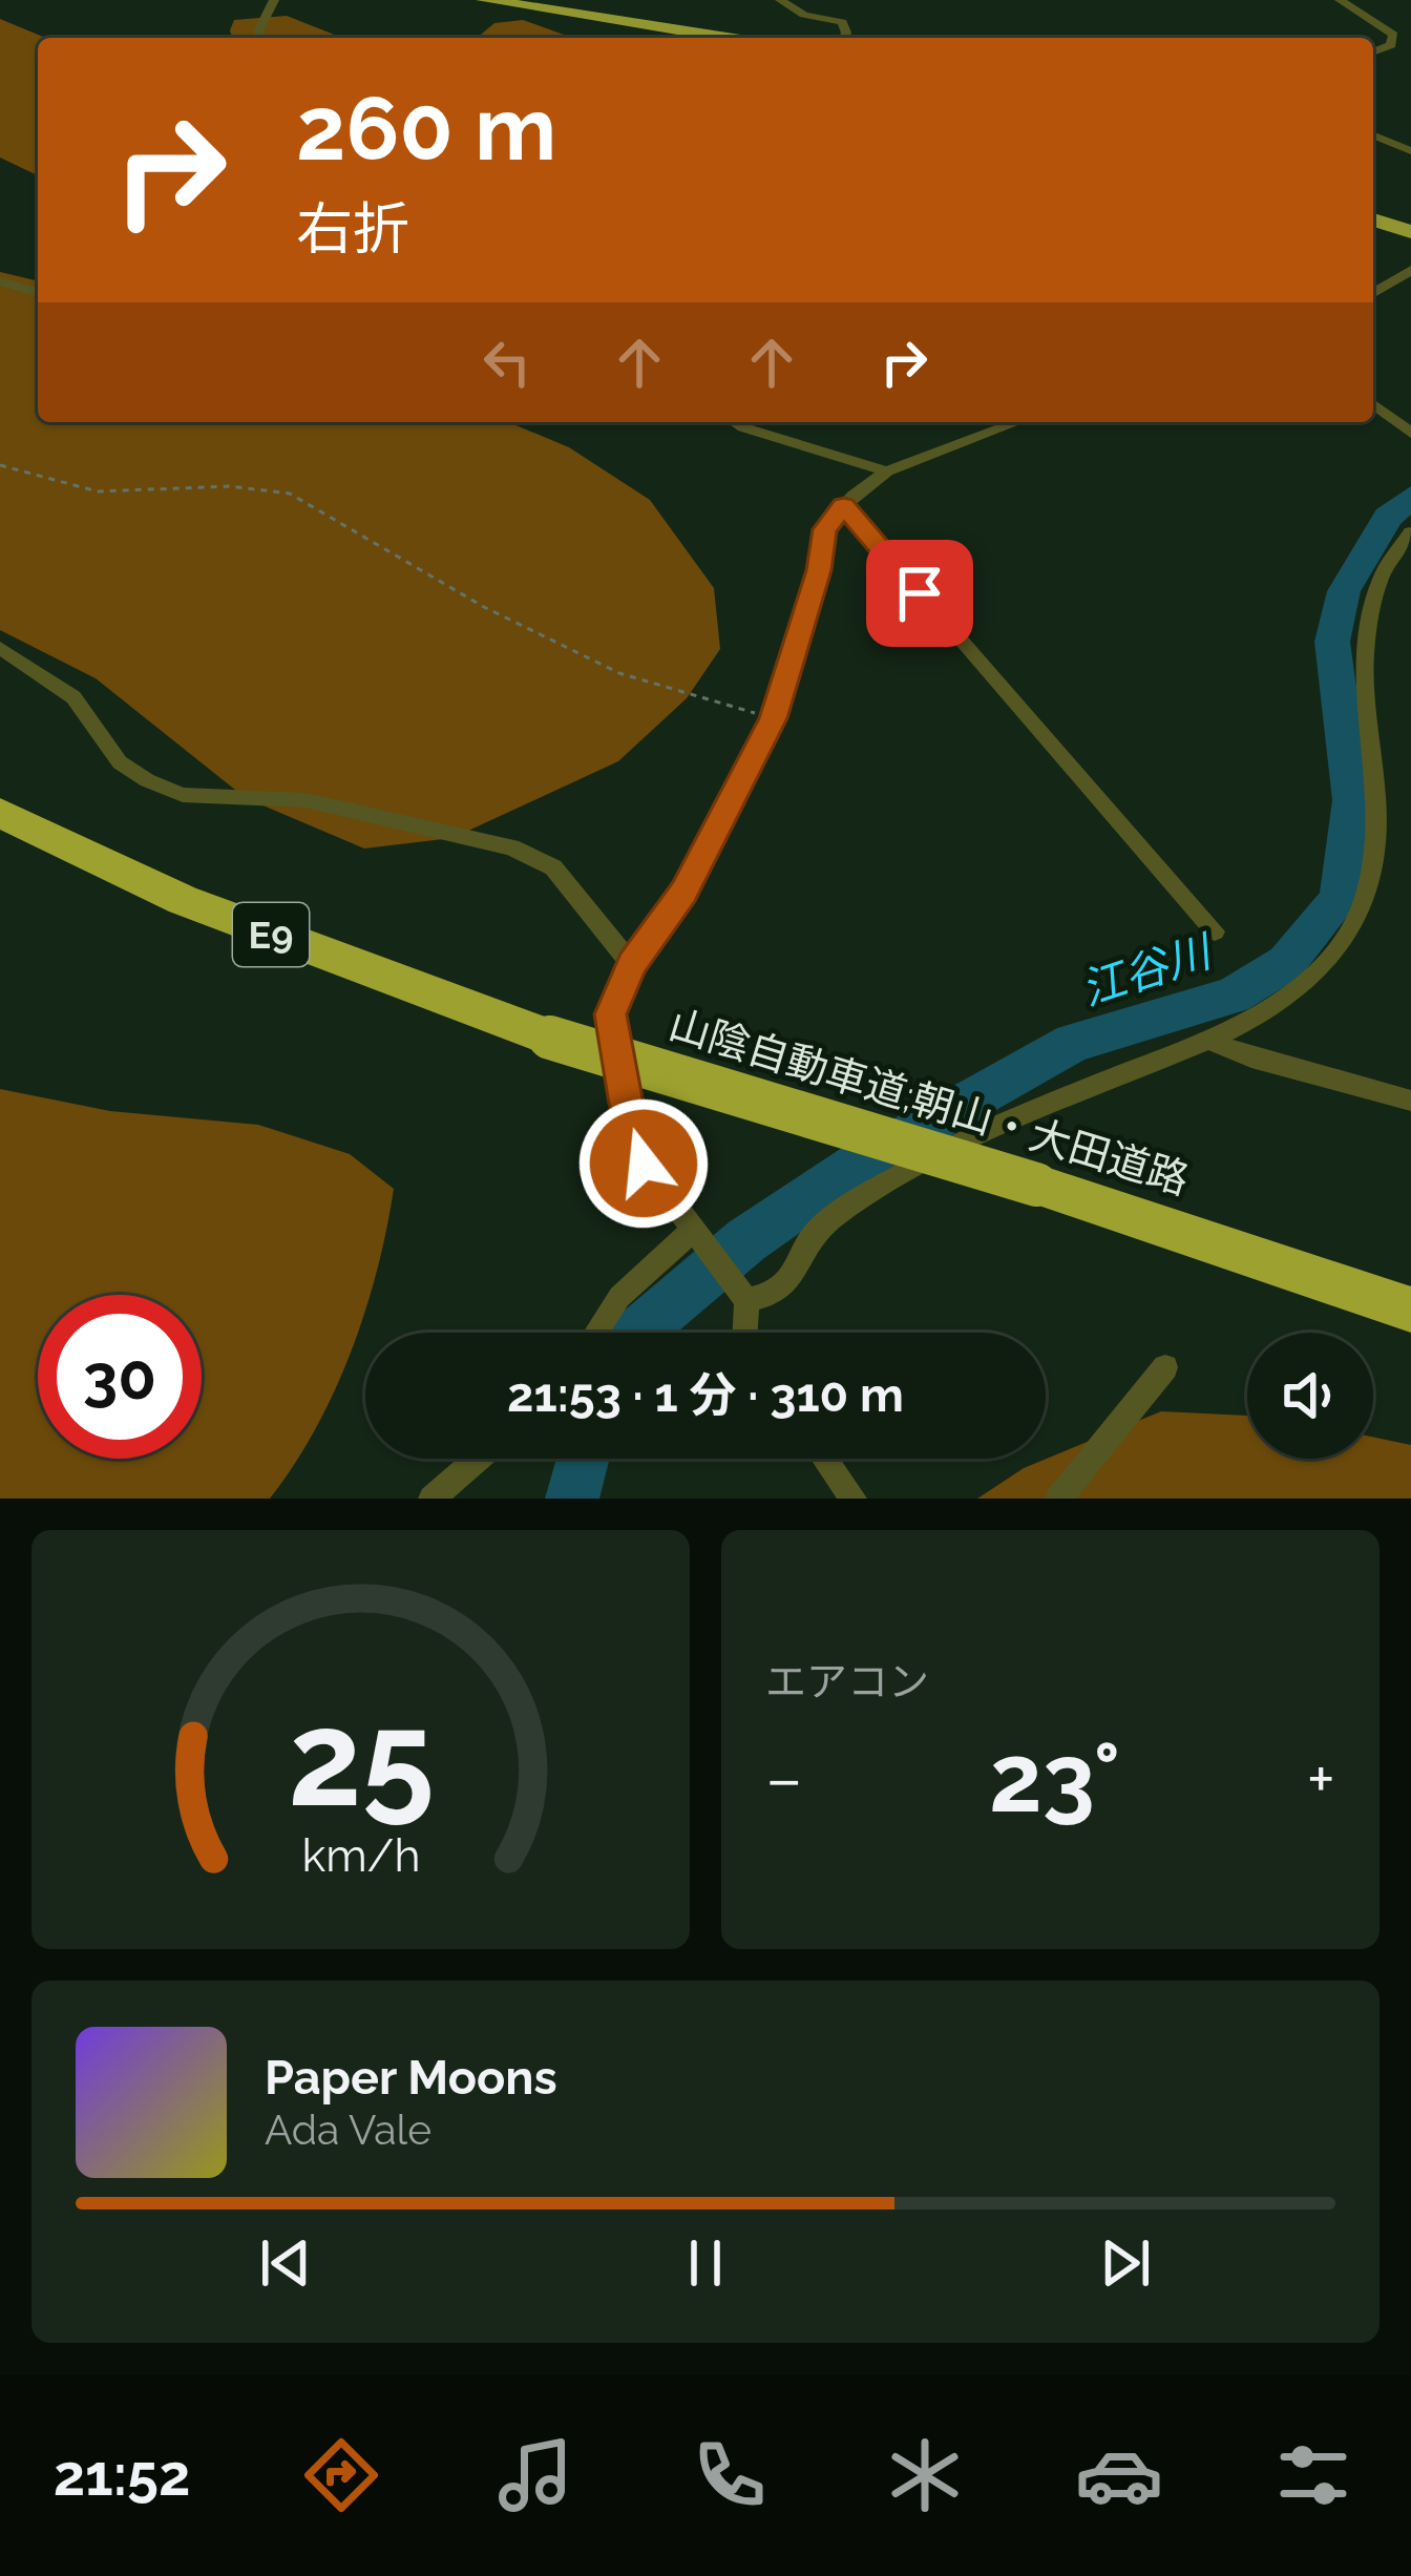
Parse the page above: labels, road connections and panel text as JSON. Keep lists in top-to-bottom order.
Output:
{
  "streets": {
    "highway": ["E9", "山陰自動車道;朝山・大田道路"]
  },
  "water": ["江谷川"],
  "page": {
    "turn": ["260 m", "右折"],
    "limit": "30",
    "trip": "21:53 · 1 分 · 310 m",
    "tile": "エアコン",
    "heat": ["−", "23°", "+"],
    "song": ["Paper Moons", "Ada Vale"],
    "tabs": "21:52",
    "gauge": ["25", "km/h"]
  }
}
